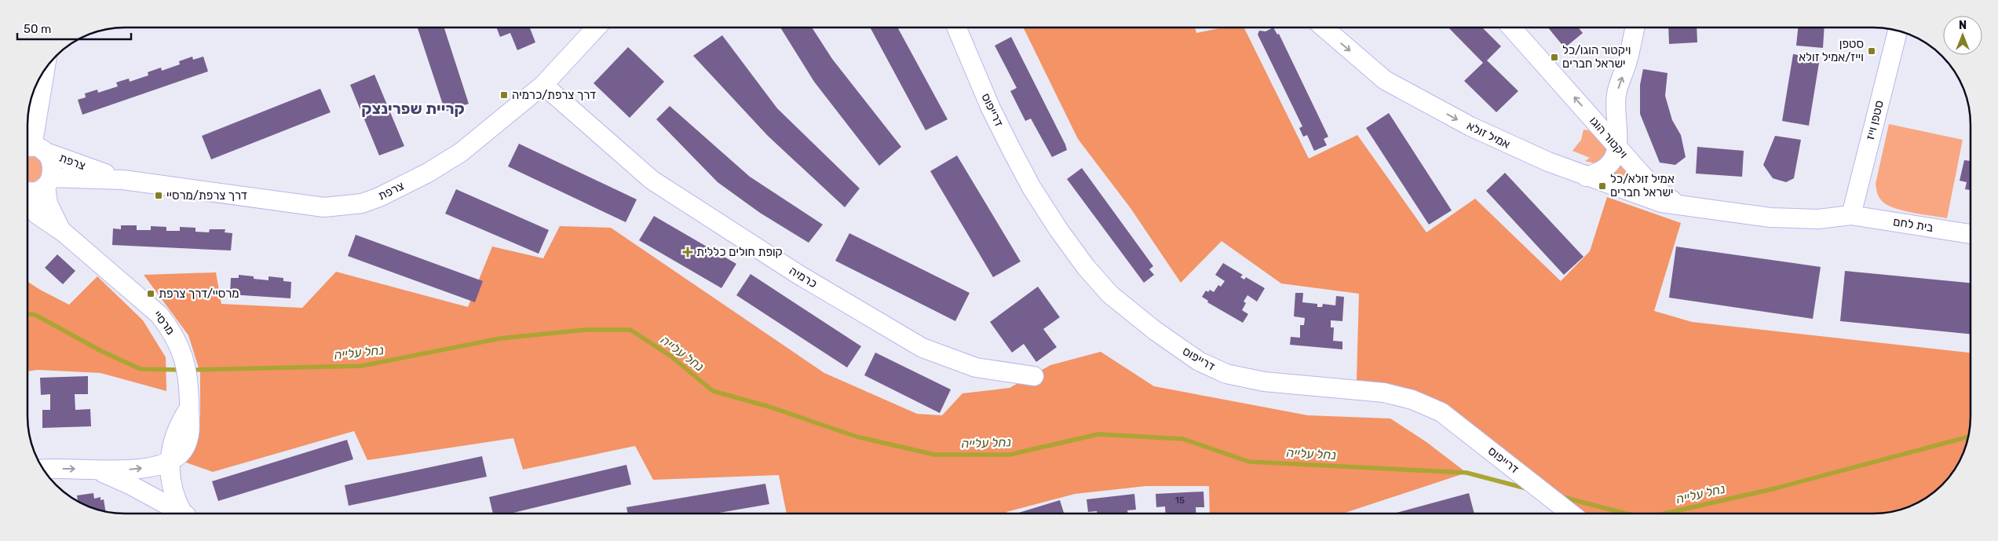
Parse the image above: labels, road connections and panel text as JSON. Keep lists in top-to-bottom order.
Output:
{
  "streets": {
    "street": [
      "דרייפוס",
      "סטפן וייז",
      "אמיל זולא",
      "ויקטור הוגו",
      "צרפת",
      "בית לחם",
      "כרמיה",
      "מרסיי"
    ]
  },
  "crossings": [
    ["סטפן וייז", "ויקטור הוגו"],
    ["סטפן וייז", "בית לחם"],
    ["אמיל זולא", "ויקטור הוגו"],
    ["ויקטור הוגו", "בית לחם"],
    ["צרפת", "כרמיה"],
    ["צרפת", "מרסיי"]
  ],
  "one_way": ["אמיל זולא", "ויקטור הוגו"],
  "districts": ["קריית שפרינצק"],
  "water": ["נחל עלייה"],
  "places": {
    "transit": [
      "סטפן וייז/אמיל זולא",
      "ויקטור הוגו/כל ישראל חברים",
      "דרך צרפת/כרמיה",
      "אמיל זולא/כל ישראל חברים",
      "דרך צרפת/מרסיי",
      "מרסיי/דרך צרפת"
    ],
    "health": ["קופת חולים כללית"]
  },
  "house_numbers": ["15"],
  "scale_bar": "50 m",
  "north": "top"
}
